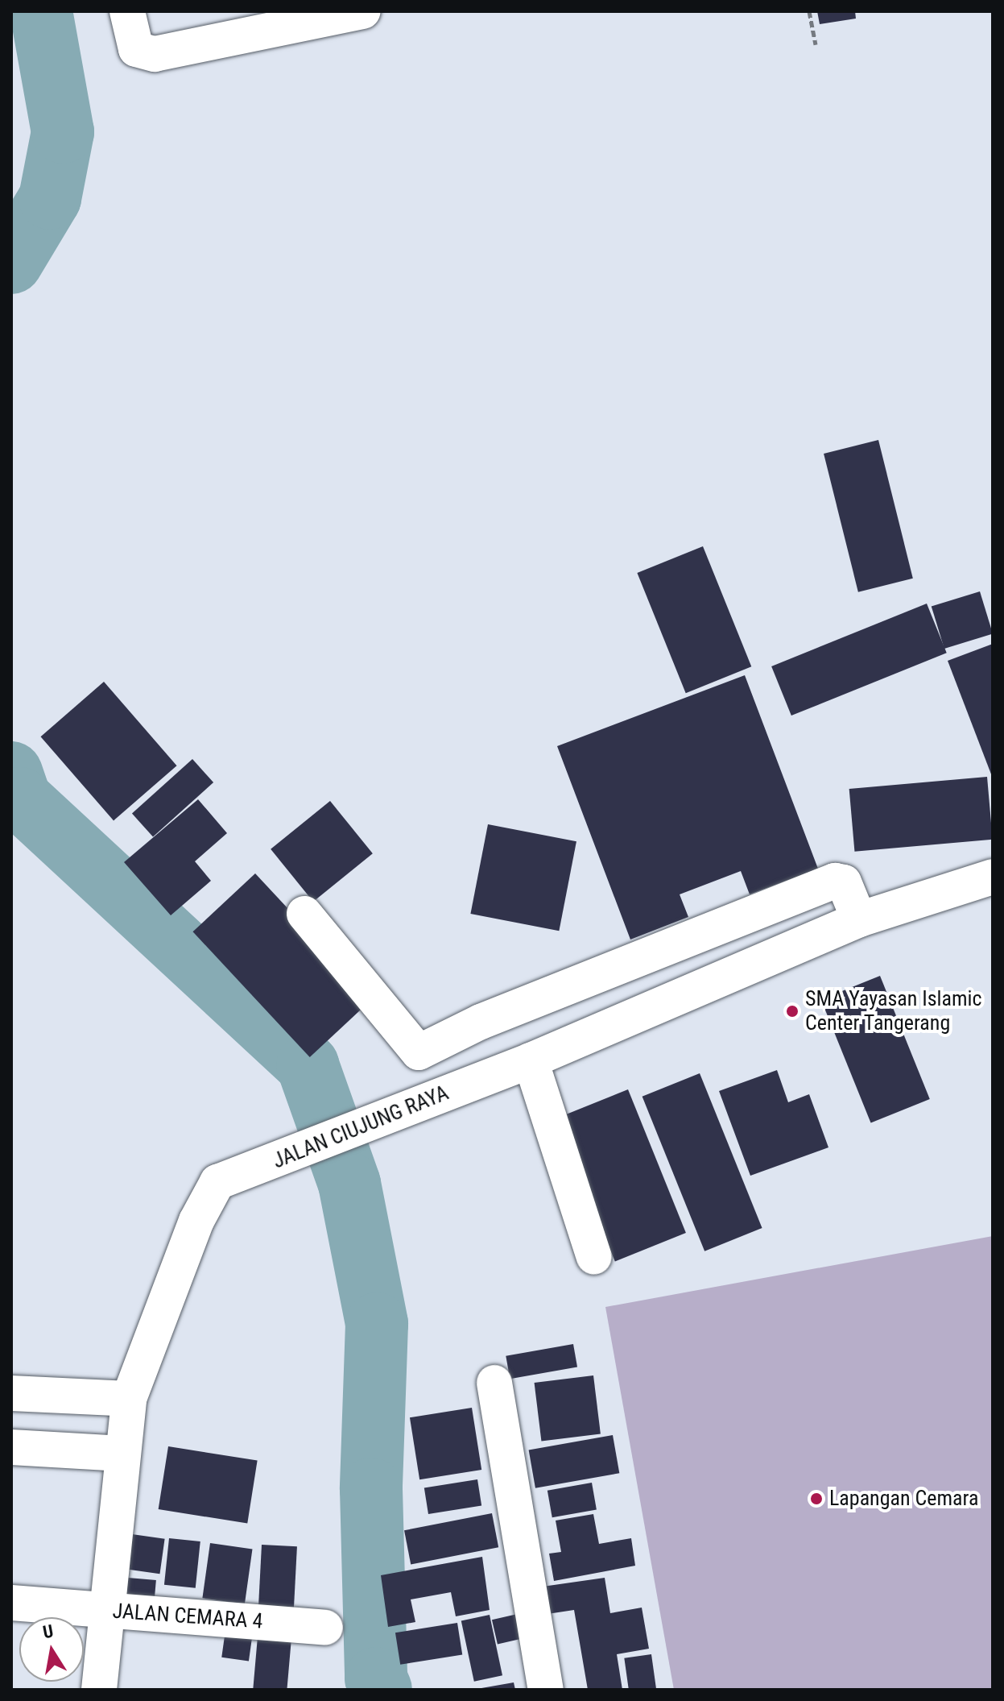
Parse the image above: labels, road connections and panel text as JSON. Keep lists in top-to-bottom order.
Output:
{
  "streets": {
    "street": ["JALAN CIUJUNG RAYA", "JALAN CEMARA 4"]
  },
  "crossings": [
    ["JALAN CIUJUNG RAYA", "JALAN CEMARA 4"]
  ],
  "places": ["SMA Yayasan Islamic Center Tangerang", "Lapangan Cemara"],
  "north": "top"
}
